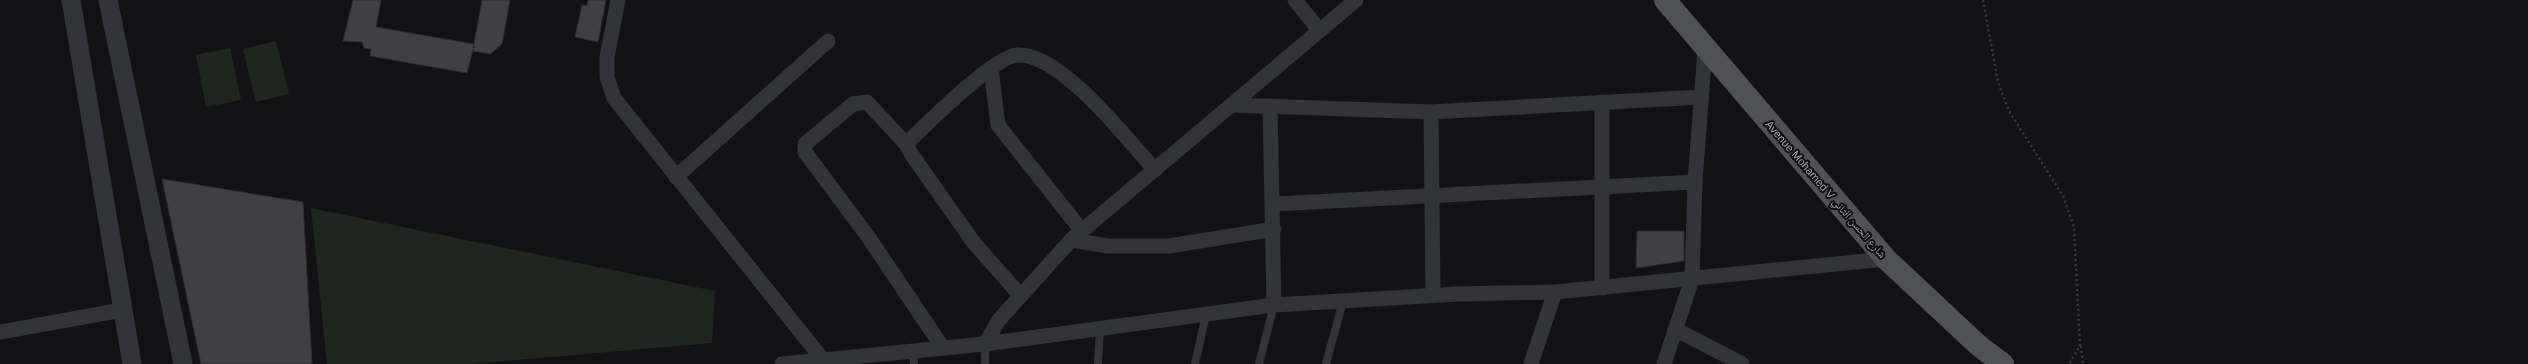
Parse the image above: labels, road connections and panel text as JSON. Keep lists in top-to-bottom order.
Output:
{
  "streets": {
    "main road": ["Avenue Mohamed V شارع الحسن الثاني"]
  }
}
